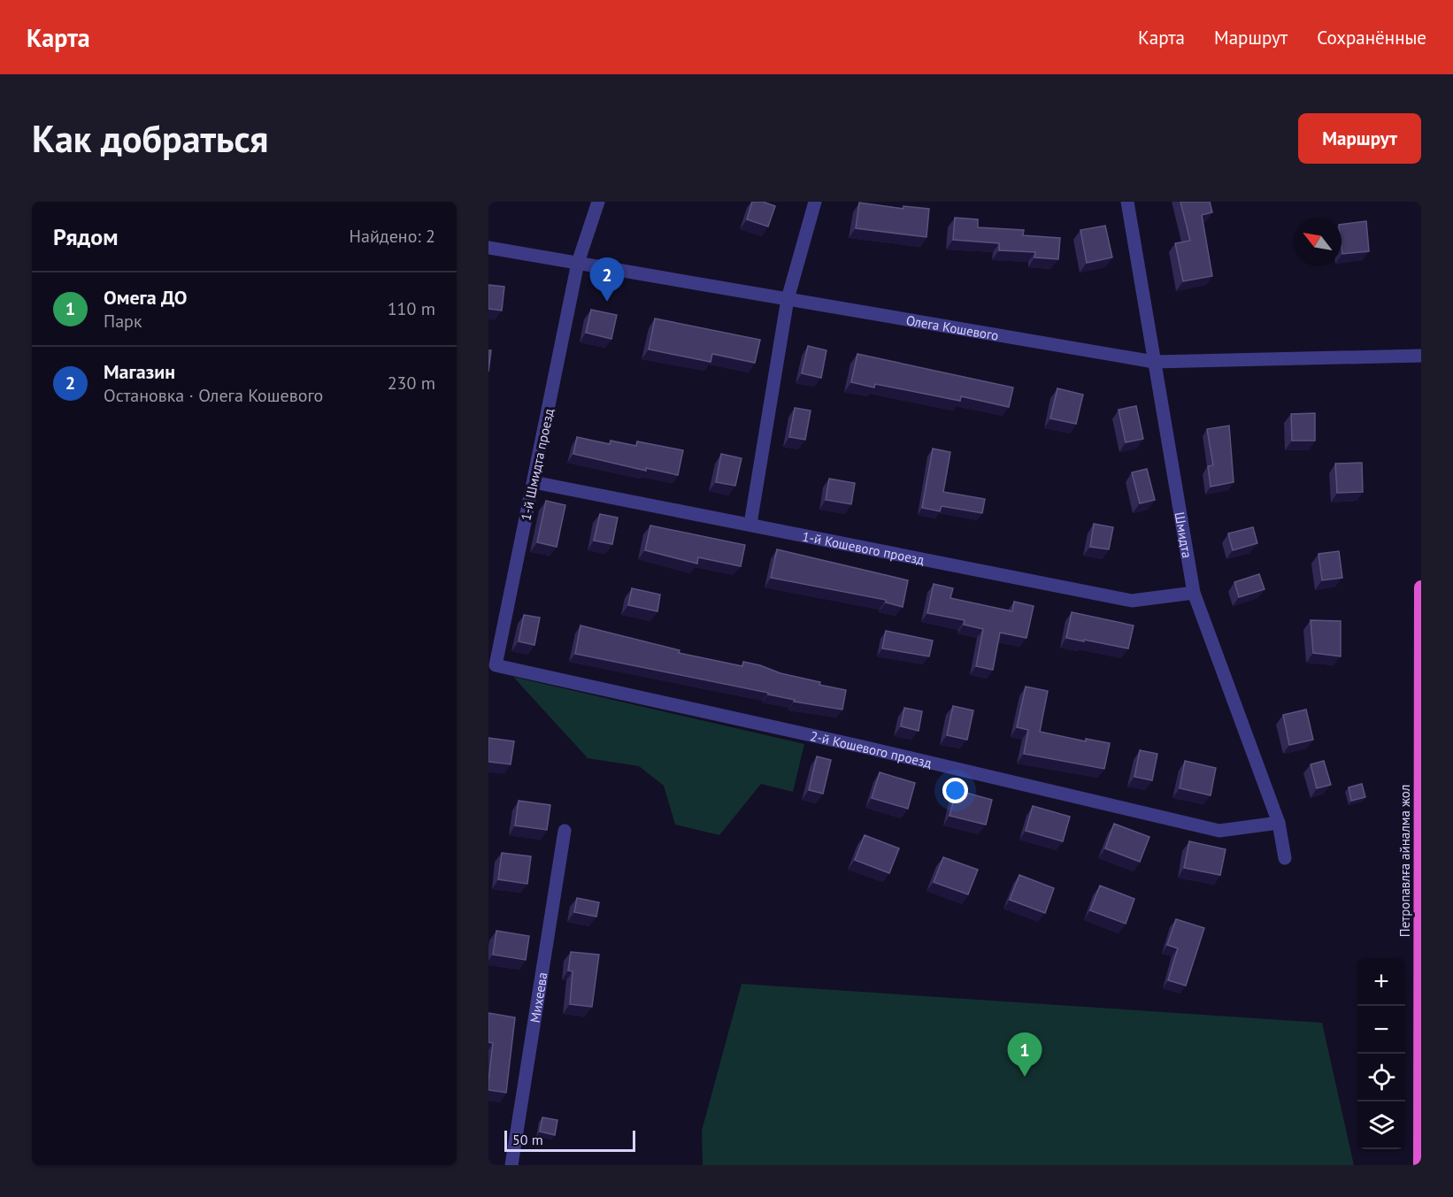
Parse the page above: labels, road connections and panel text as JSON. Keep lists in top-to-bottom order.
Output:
{
  "streets": {
    "highway": ["Петропавлға айналма жол"],
    "street": [
      "Олега Кошевого",
      "1-й Шмидта проезд",
      "Шмидта",
      "1-й Кошевого проезд",
      "2-й Кошевого проезд",
      "Михеева"
    ]
  },
  "crossings": [
    ["Олега Кошевого", "1-й Шмидта проезд"],
    ["Олега Кошевого", "Шмидта"],
    ["1-й Шмидта проезд", "1-й Кошевого проезд"],
    ["1-й Шмидта проезд", "2-й Кошевого проезд"],
    ["Шмидта", "1-й Кошевого проезд"],
    ["Шмидта", "2-й Кошевого проезд"]
  ],
  "scale_bar": "50 m",
  "north": "top left",
  "page": {
    "header": "Карта",
    "nav": ["Карта", "Маршрут", "Сохранённые"],
    "buttons": "Маршрут",
    "title": "Как добраться",
    "heading": ["Рядом", "Найдено: 2"],
    "pins": ["2", "1"],
    "list": [
      {
        "mark": "1",
        "name": "Омега ДО",
        "note": "Парк",
        "value": "110 m"
      },
      {
        "mark": "2",
        "name": "Магазин",
        "note": "Остановка · Олега Кошевого",
        "value": "230 m"
      }
    ],
    "map_buttons": ["+", "−"],
    "scale": "50 m"
  }
}
